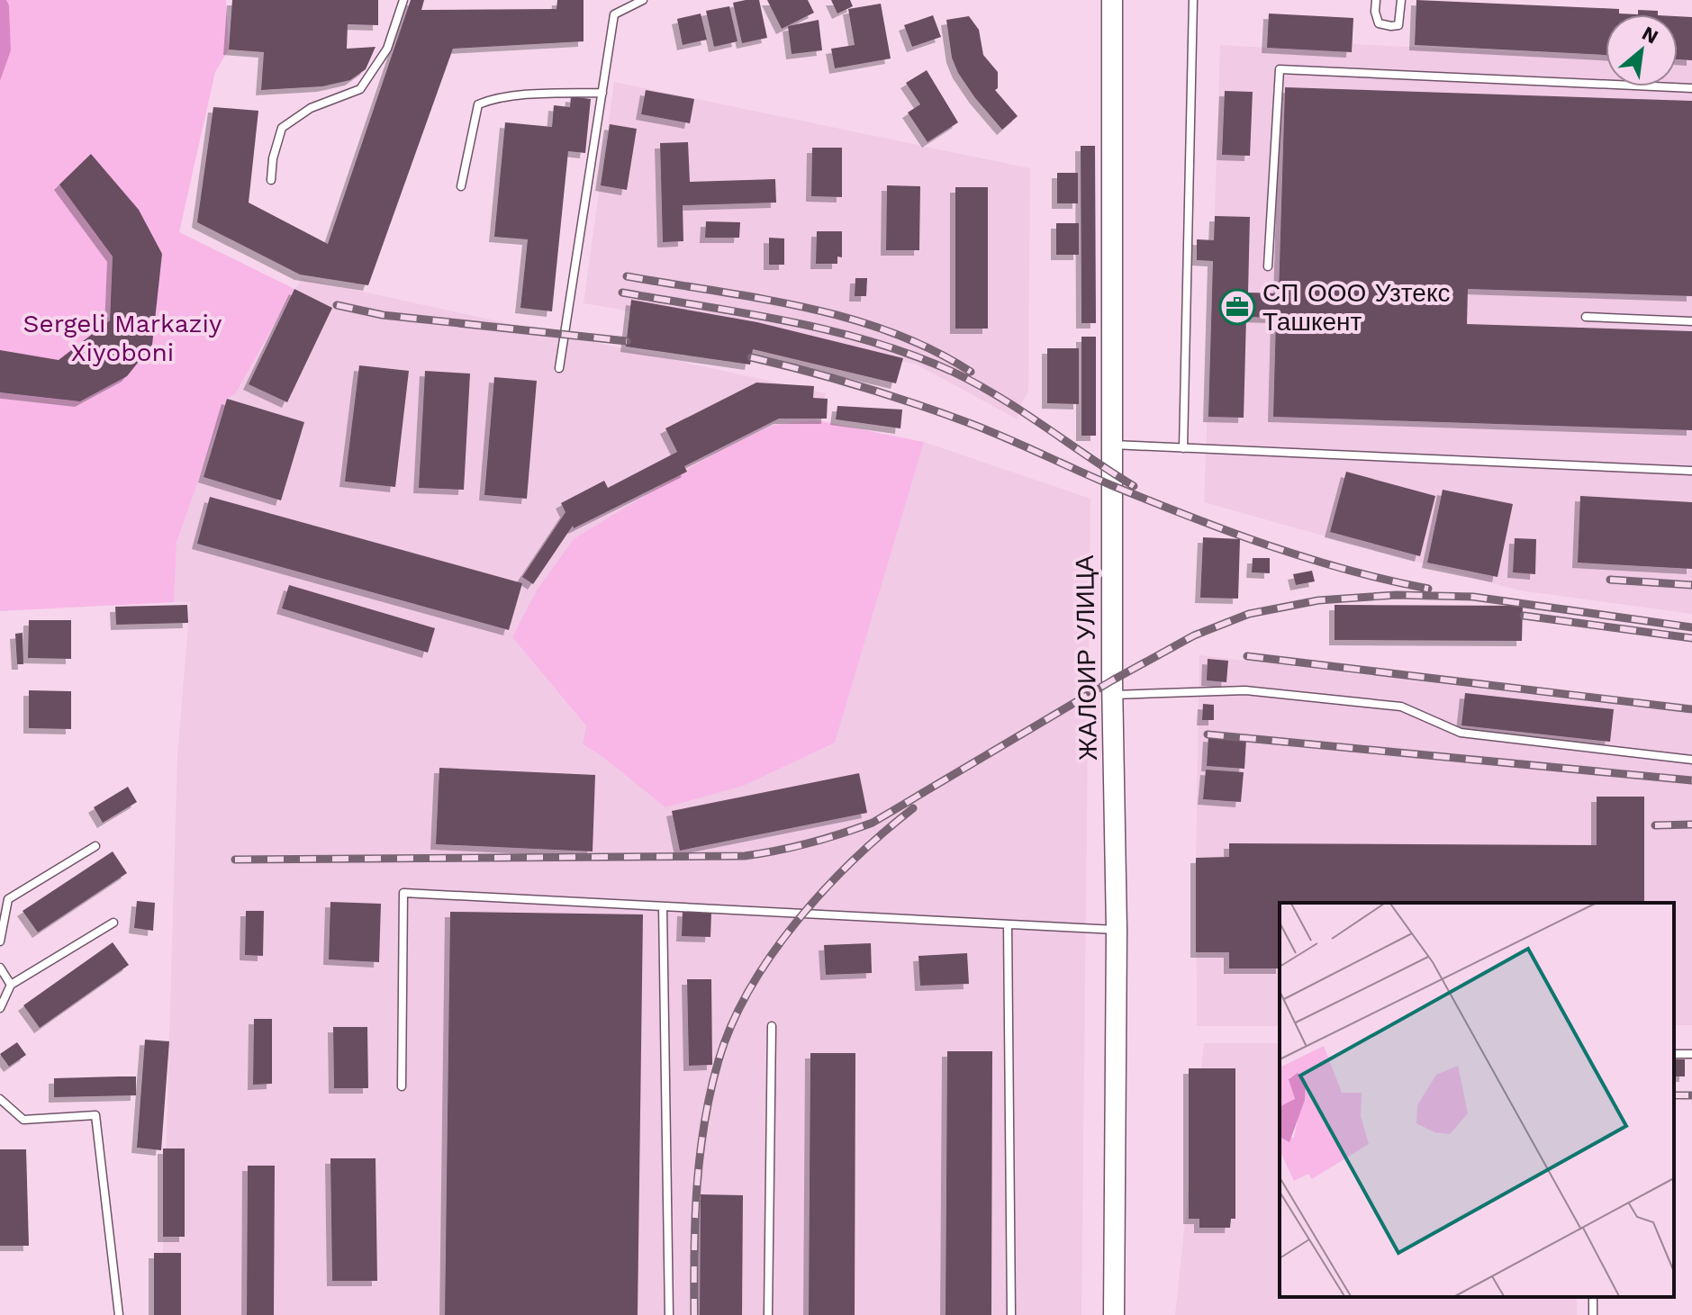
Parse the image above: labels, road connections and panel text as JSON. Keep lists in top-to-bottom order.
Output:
{
  "streets": {
    "street": ["ЖАЛОИР УЛИЦА"]
  },
  "parks": ["Sergeli Markaziy Xiyoboni"],
  "places": {
    "office": ["СП ООО Узтекс Ташкент"]
  },
  "north": "top right"
}
